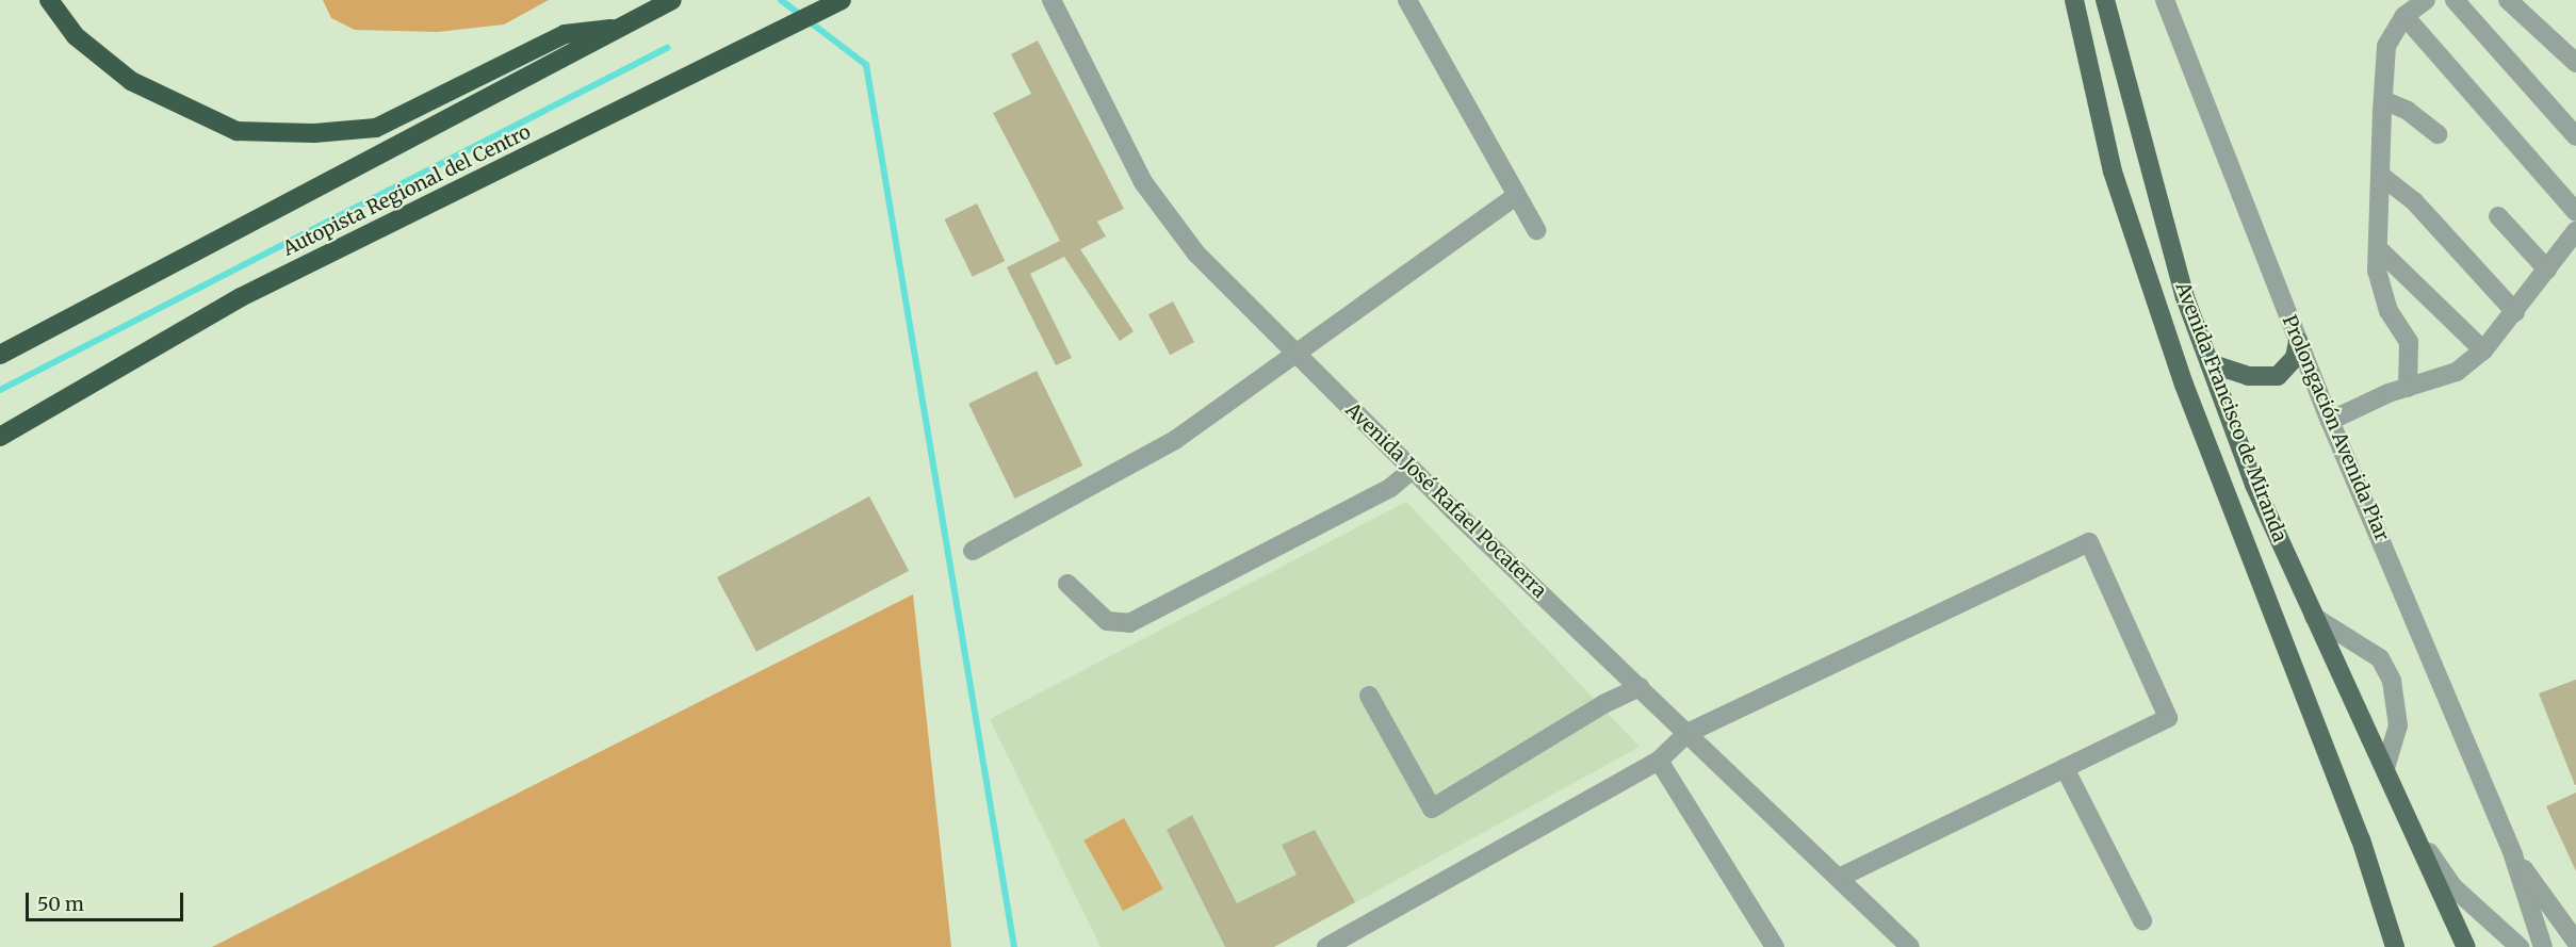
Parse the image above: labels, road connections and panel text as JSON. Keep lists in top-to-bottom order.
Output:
{
  "streets": {
    "highway": ["Autopista Regional del Centro"],
    "main road": ["Avenida Francisco de Miranda"],
    "street": ["Prolongación Avenida Piar", "Avenida José Rafael Pocaterra"]
  },
  "scale_bar": "50 m"
}
